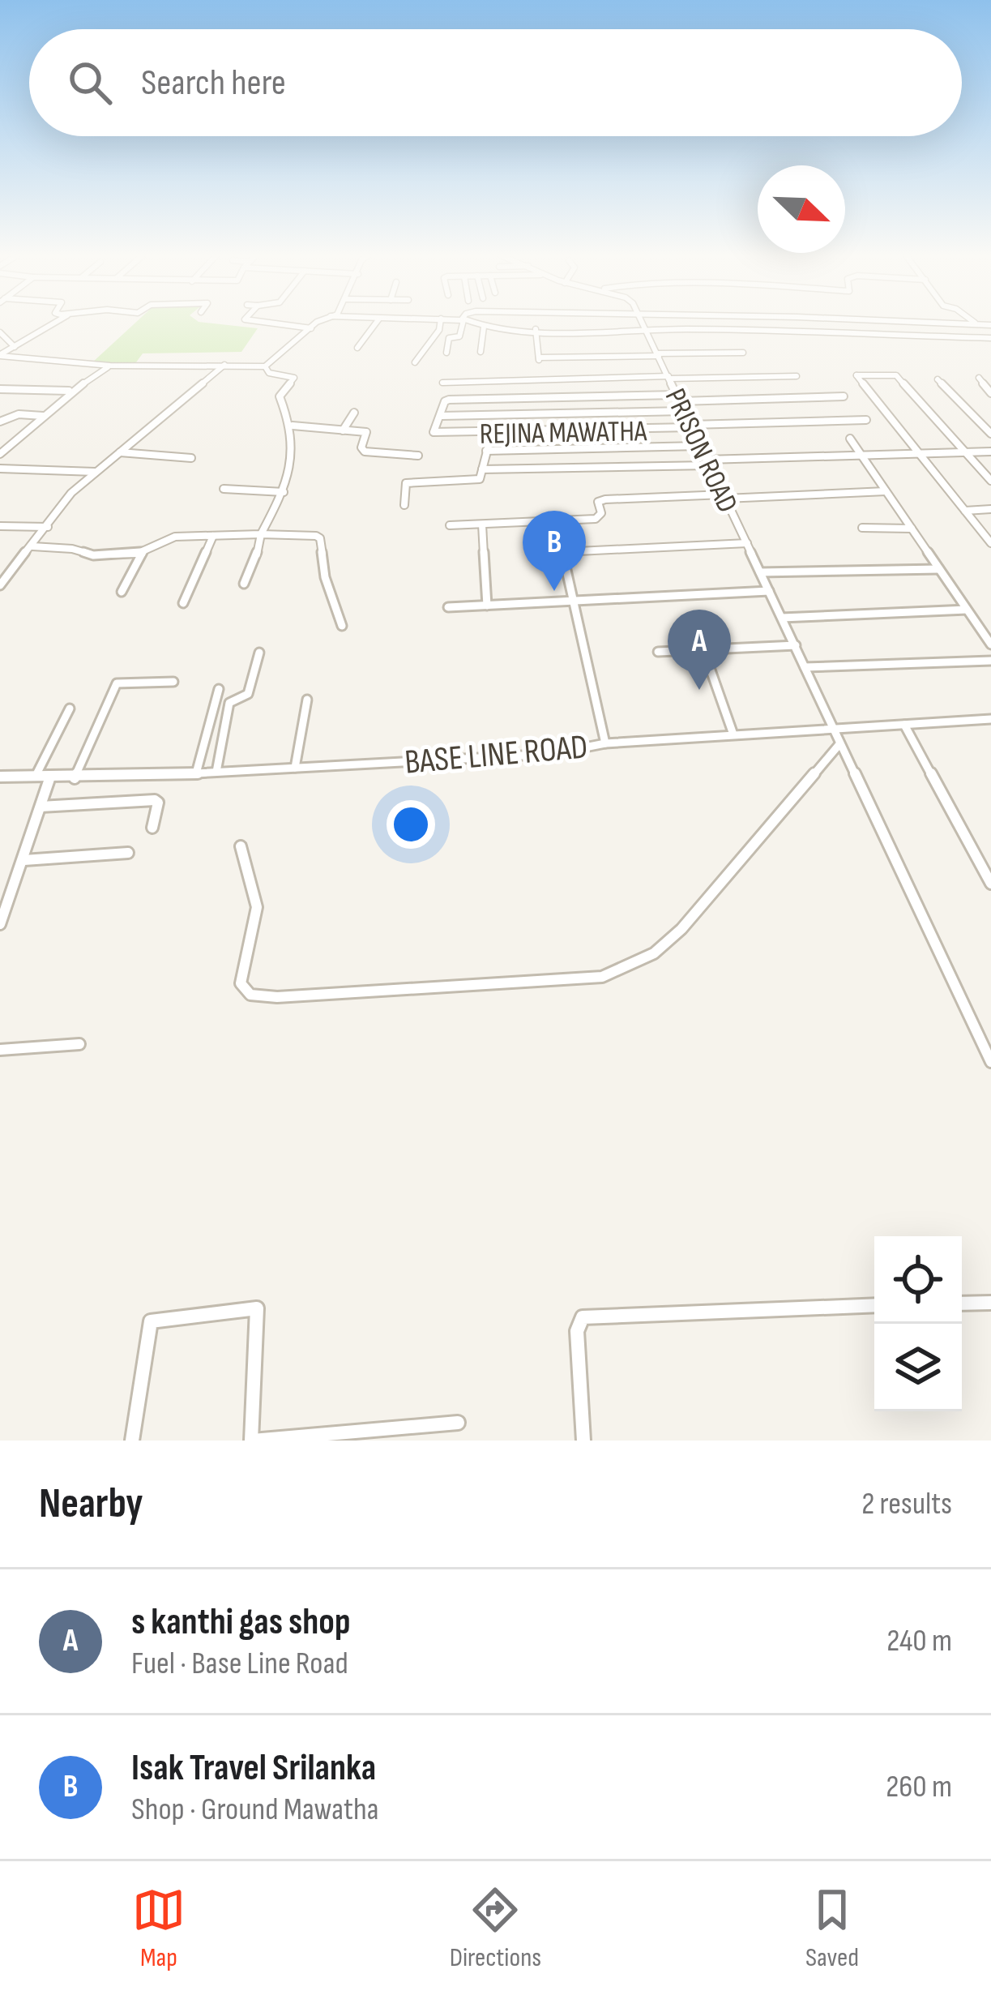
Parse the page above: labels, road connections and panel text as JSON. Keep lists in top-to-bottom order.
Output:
{
  "streets": {
    "street": ["REJINA MAWATHA", "PRISON ROAD", "BASE LINE ROAD"]
  },
  "crossings": [
    ["REJINA MAWATHA", "PRISON ROAD"],
    ["PRISON ROAD", "BASE LINE ROAD"]
  ],
  "north": "bottom right",
  "page": {
    "search": "Search here",
    "pins": ["B", "A"],
    "heading": ["Nearby", "2 results"],
    "list": [
      {
        "mark": "A",
        "name": "s kanthi gas shop",
        "note": "Fuel · Base Line Road",
        "value": "240 m"
      },
      {
        "mark": "B",
        "name": "Isak Travel Srilanka",
        "note": "Shop · Ground Mawatha",
        "value": "260 m"
      }
    ],
    "nav": ["Map", "Directions", "Saved"]
  }
}
